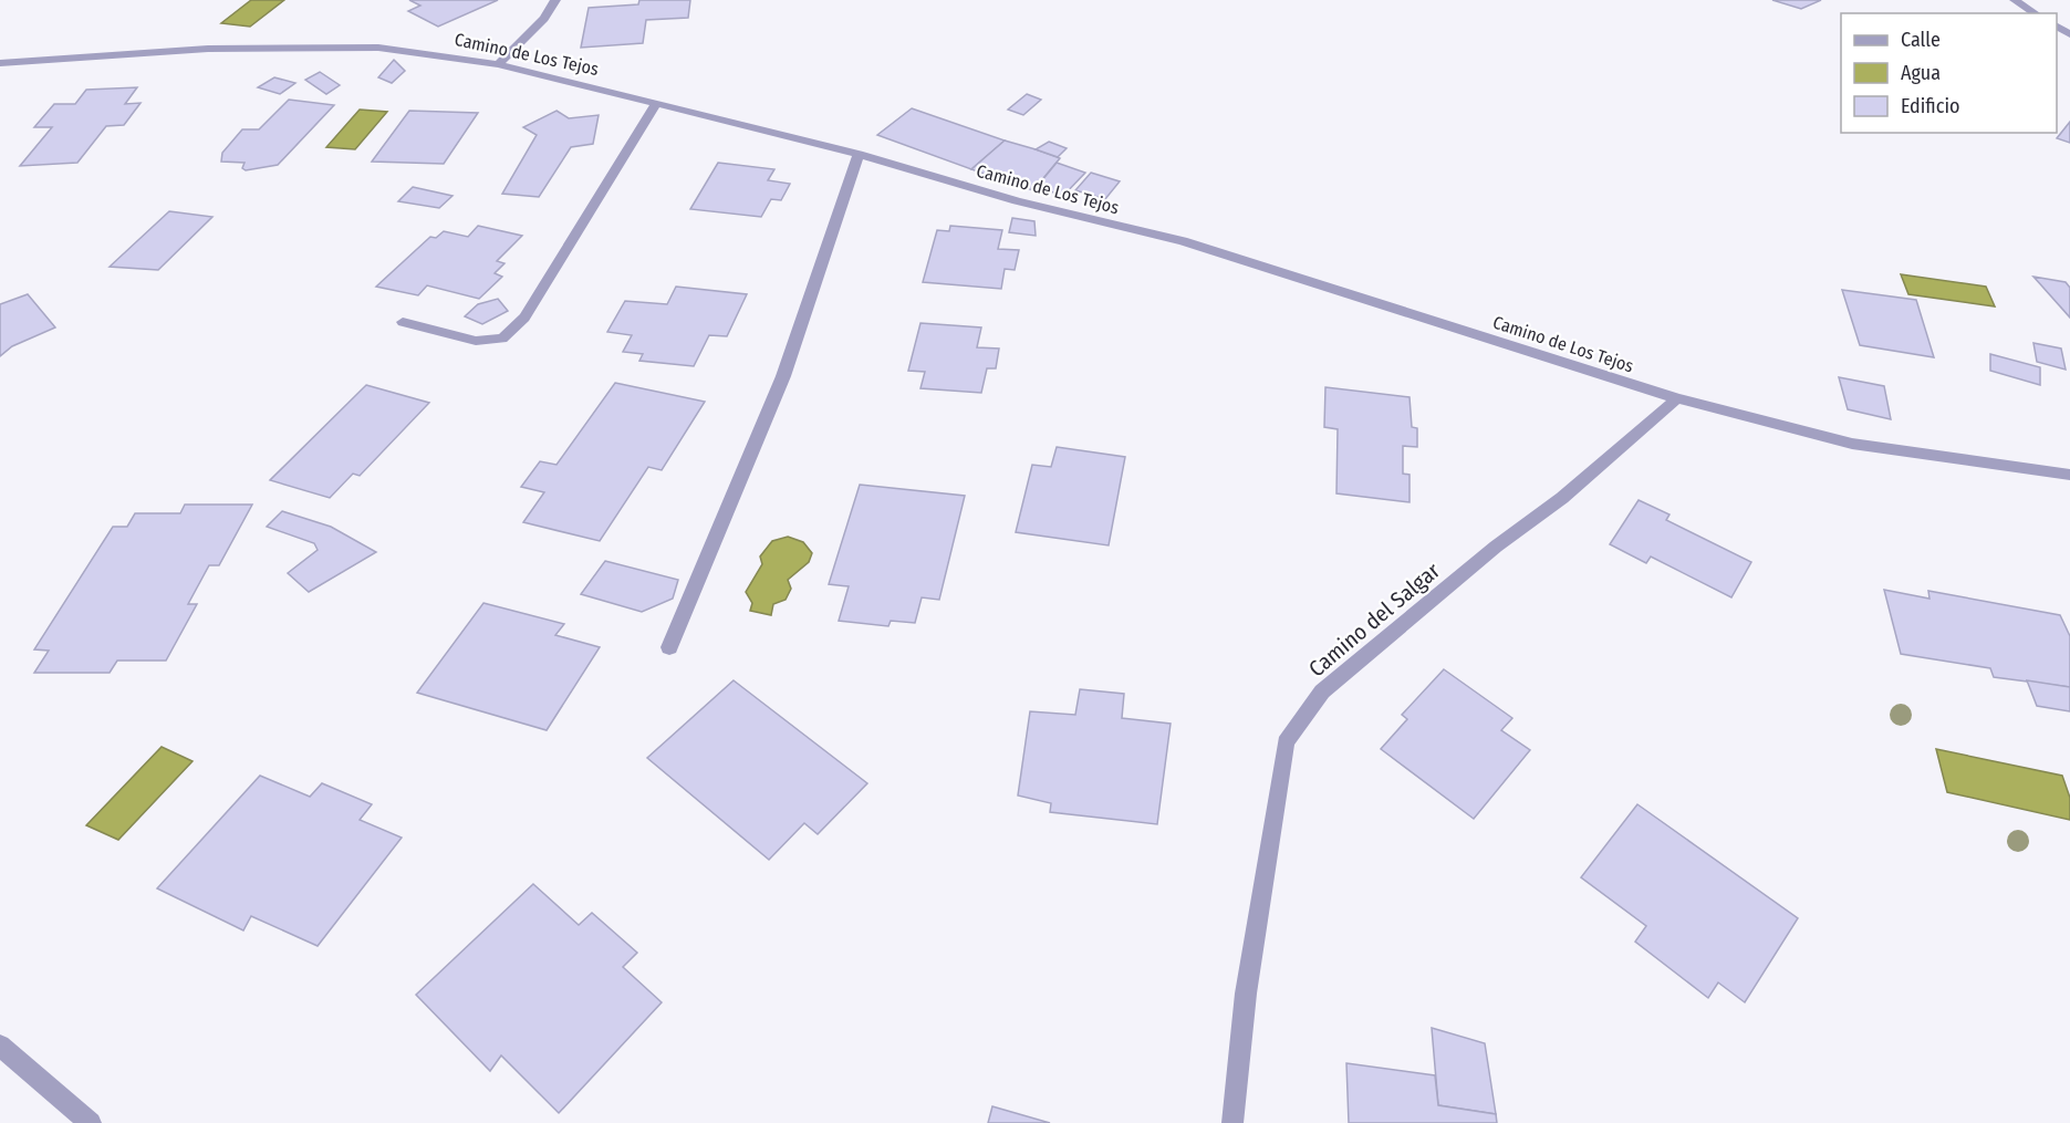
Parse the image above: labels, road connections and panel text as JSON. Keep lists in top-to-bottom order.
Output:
{
  "streets": {
    "street": ["Camino de Los Tejos", "Camino del Salgar"]
  },
  "crossings": [
    ["Camino de Los Tejos", "Camino del Salgar"]
  ],
  "legend": ["Calle", "Agua", "Edificio"]
}
